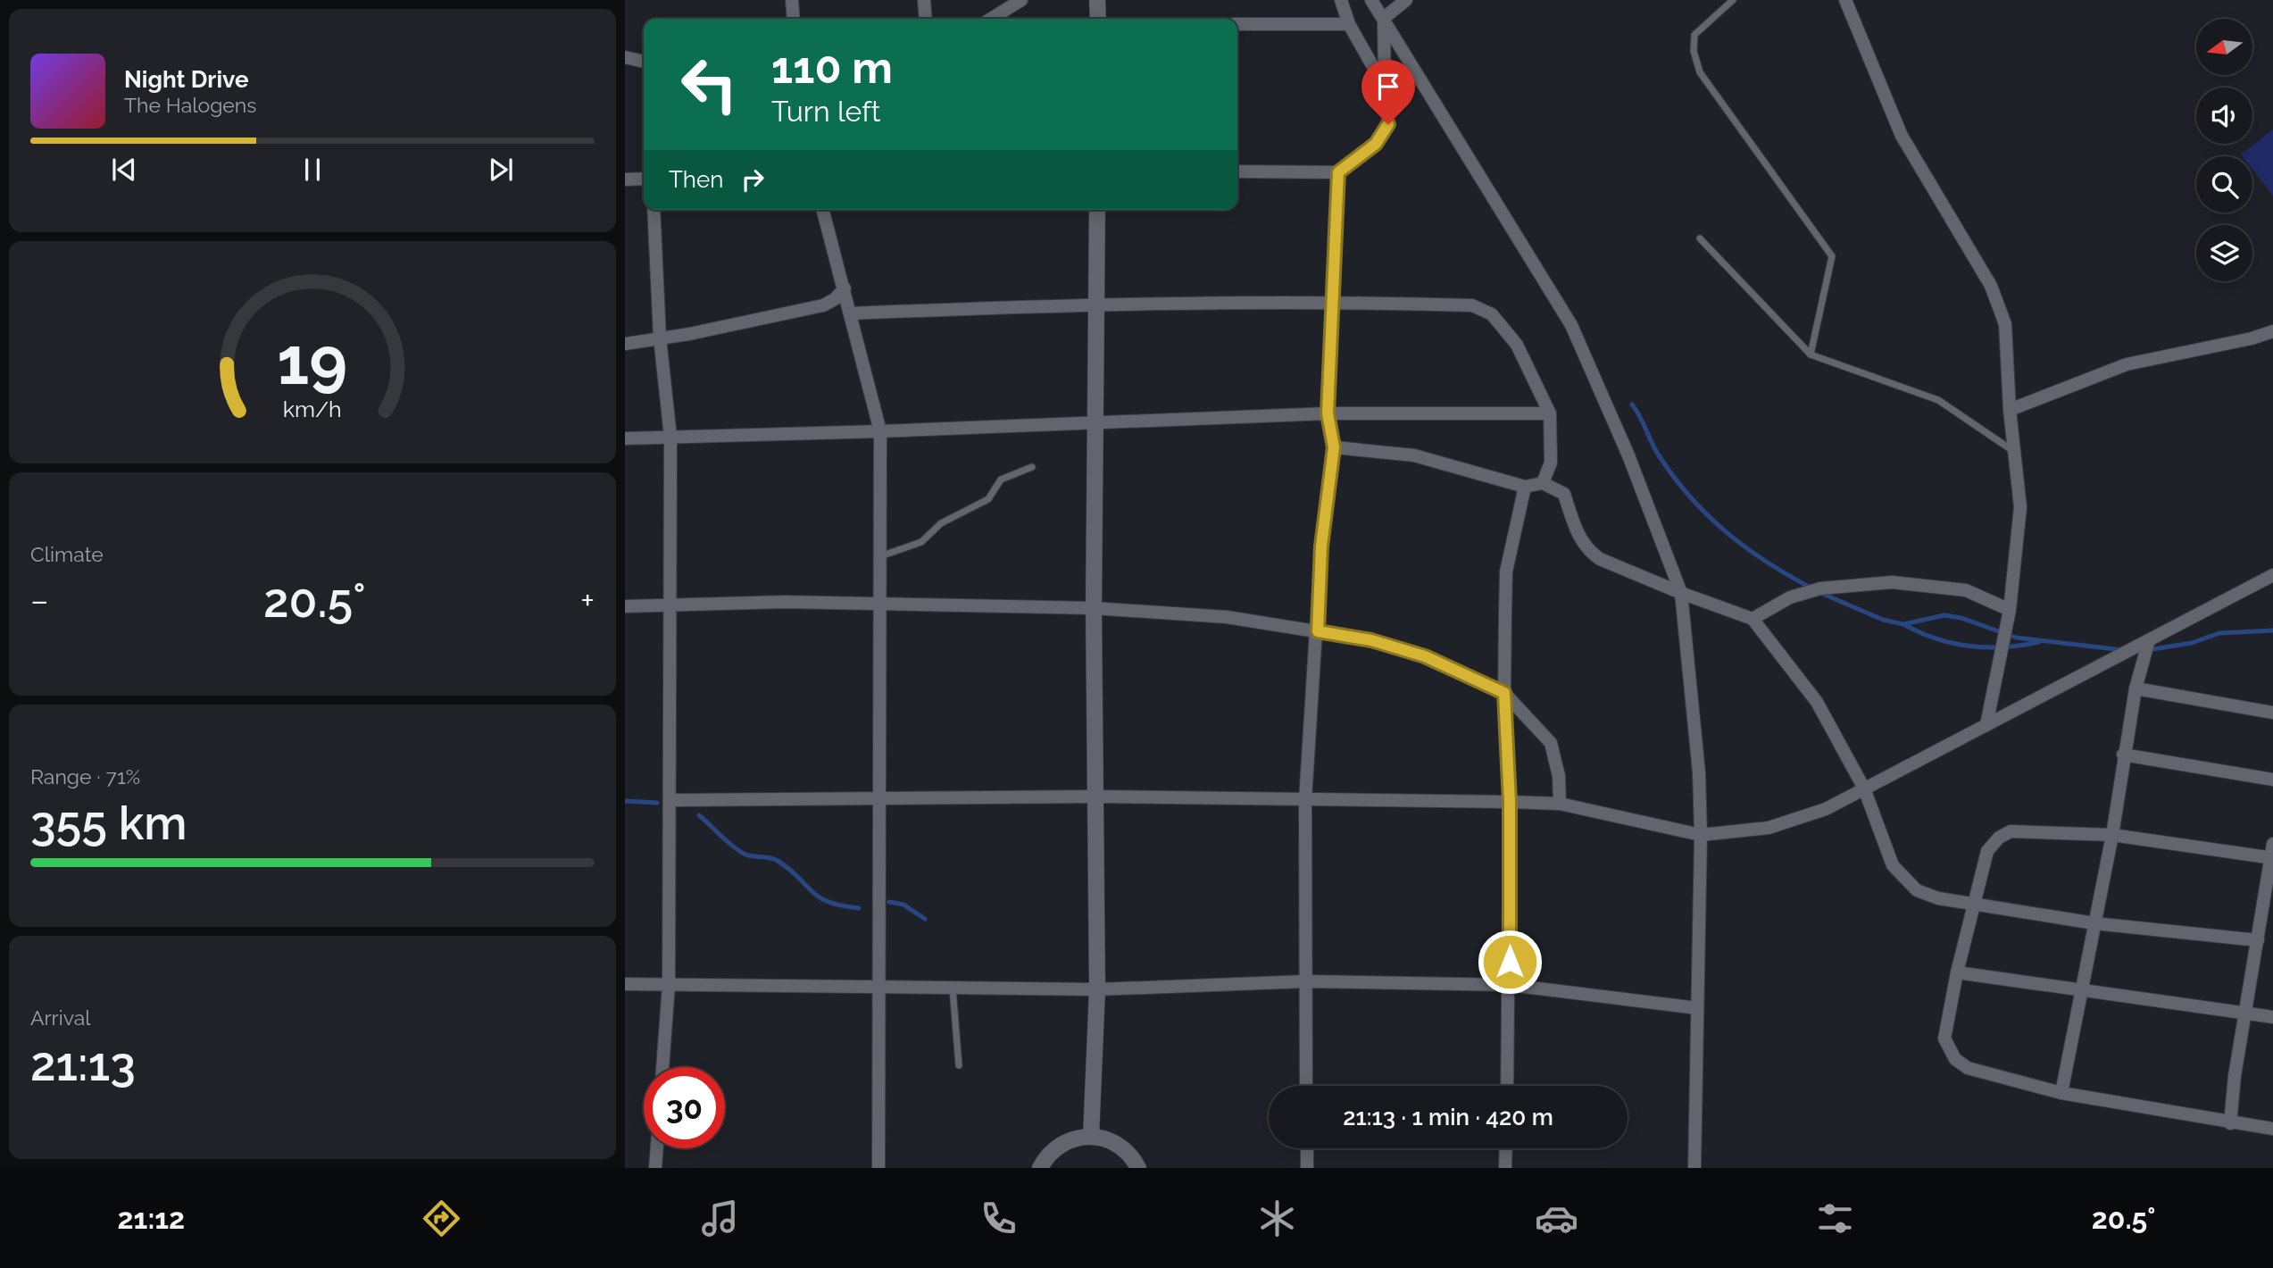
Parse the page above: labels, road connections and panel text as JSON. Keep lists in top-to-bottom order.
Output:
{
  "north": "left",
  "page": {
    "turn": ["110 m", "Turn left"],
    "song": ["Night Drive", "The Halogens"],
    "then": "Then",
    "tile": [
      "Climate",
      ["Range · 71%", "355 km"],
      ["Arrival", "21:13"]
    ],
    "heat": ["−", "20.5°", "+"],
    "limit": "30",
    "trip": "21:13 · 1 min · 420 m",
    "tabs": ["21:12", "20.5°"],
    "gauge": ["19", "km/h"]
  }
}
